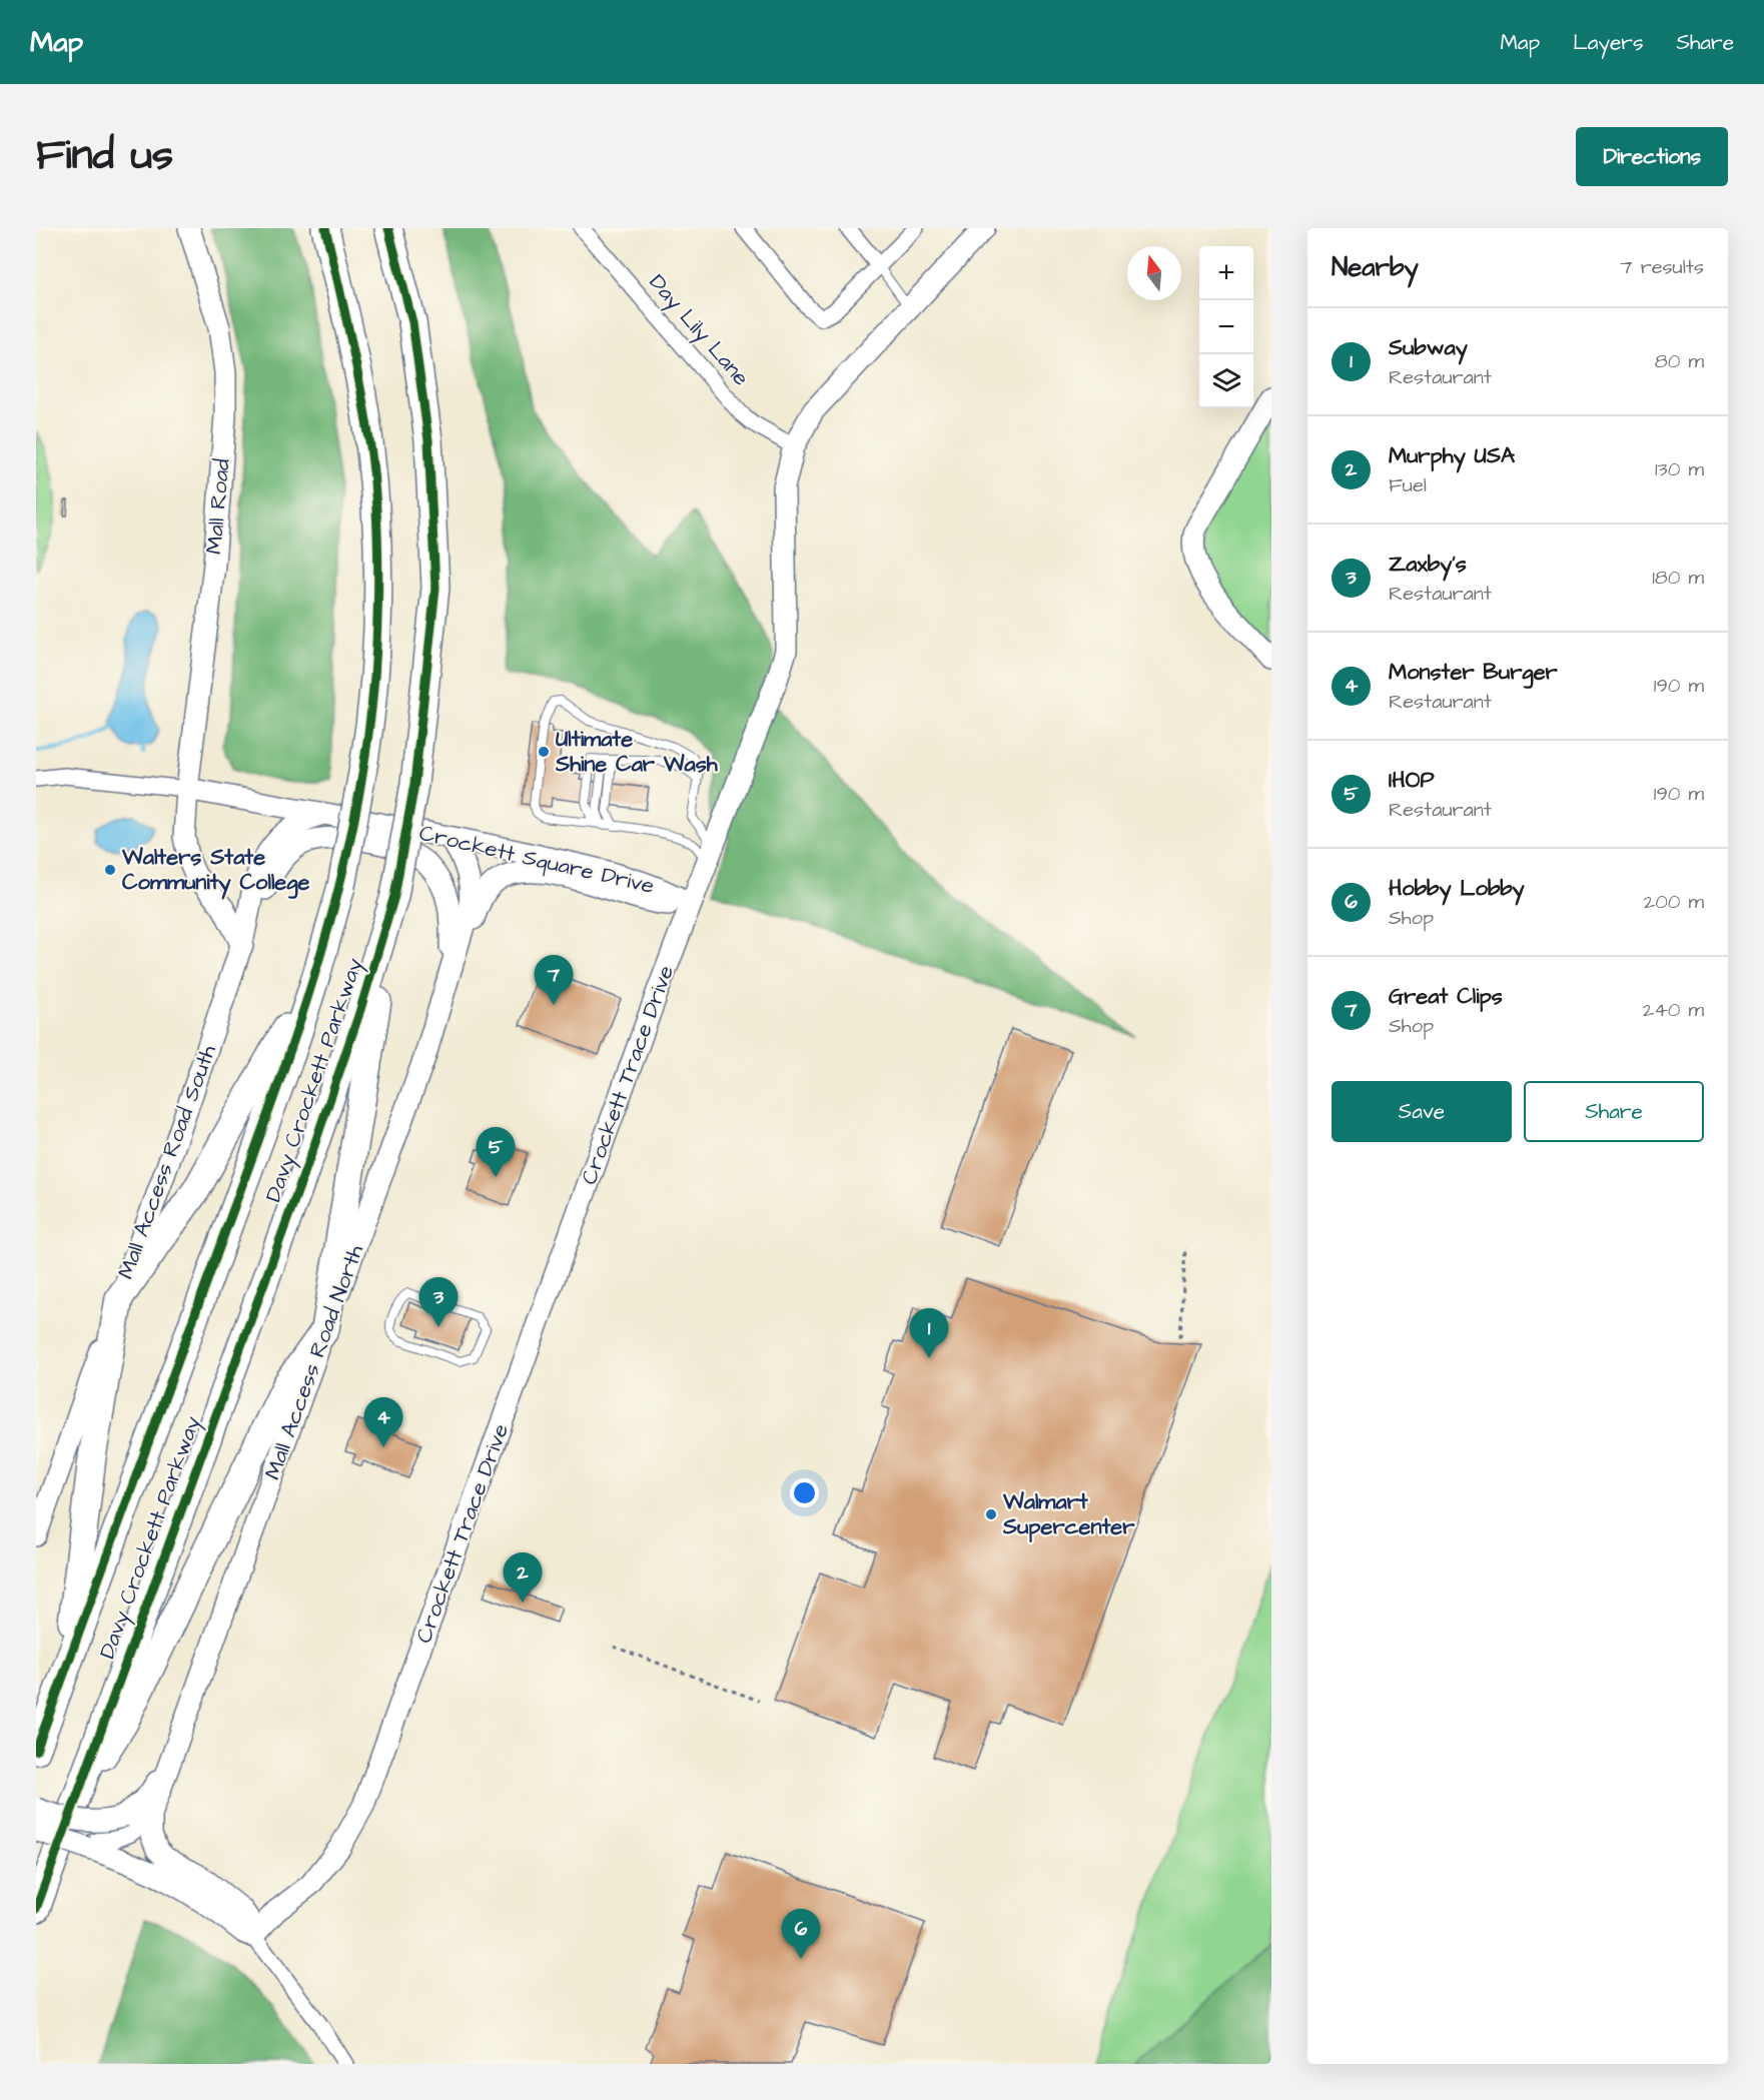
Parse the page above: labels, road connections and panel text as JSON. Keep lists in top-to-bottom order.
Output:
{
  "streets": {
    "highway": ["Davy Crockett Parkway"],
    "street": [
      "Day Lily Lane",
      "Mall Road",
      "Crockett Square Drive",
      "Crockett Trace Drive",
      "Mall Access Road South",
      "Mall Access Road North"
    ]
  },
  "crossings": [
    ["Day Lily Lane", "Crockett Trace Drive"],
    ["Mall Road", "Crockett Square Drive"],
    ["Mall Road", "Mall Access Road South"],
    ["Crockett Square Drive", "Crockett Trace Drive"],
    ["Crockett Square Drive", "Mall Access Road South"],
    ["Crockett Square Drive", "Mall Access Road North"]
  ],
  "places": ["Ultimate Shine Car Wash", "Walters State Community College", "Walmart Supercenter"],
  "north": "top",
  "page": {
    "header": "Map",
    "nav": ["Map", "Layers", "Share"],
    "title": "Find us",
    "buttons": [
      "Directions",
      ["Save", "Share"]
    ],
    "heading": ["Nearby", "7 results"],
    "map_buttons": ["+", "−"],
    "list": [
      {
        "mark": "1",
        "name": "Subway",
        "note": "Restaurant",
        "value": "80 m"
      },
      {
        "mark": "2",
        "name": "Murphy USA",
        "note": "Fuel",
        "value": "130 m"
      },
      {
        "mark": "3",
        "name": "Zaxby's",
        "note": "Restaurant",
        "value": "180 m"
      },
      {
        "mark": "4",
        "name": "Monster Burger",
        "note": "Restaurant",
        "value": "190 m"
      },
      {
        "mark": "5",
        "name": "IHOP",
        "note": "Restaurant",
        "value": "190 m"
      },
      {
        "mark": "6",
        "name": "Hobby Lobby",
        "note": "Shop",
        "value": "200 m"
      },
      {
        "mark": "7",
        "name": "Great Clips",
        "note": "Shop",
        "value": "240 m"
      }
    ],
    "pins": [
      "7",
      "5",
      "3",
      "1",
      "4",
      "2",
      "6"
    ]
  }
}
